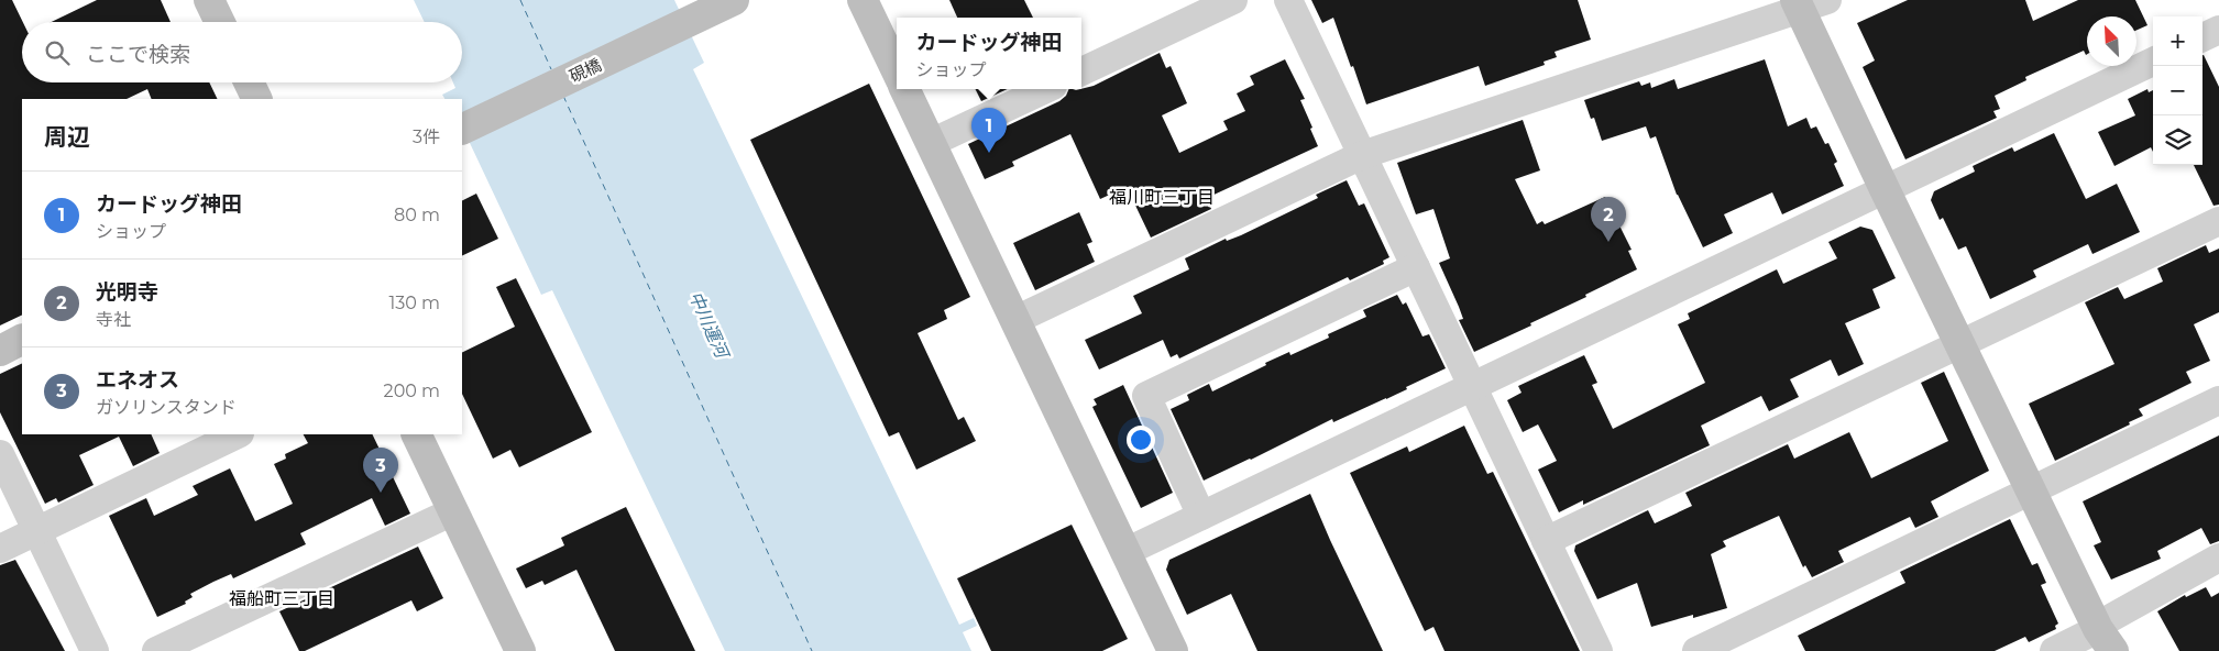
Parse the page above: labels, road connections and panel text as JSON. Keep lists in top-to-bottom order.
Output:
{
  "streets": {
    "street": ["硯橋"]
  },
  "districts": ["福川町三丁目", "福船町三丁目"],
  "water": ["中川運河"],
  "north": "top left",
  "page": {
    "map_buttons": ["+", "−"],
    "popup": ["カードッグ神田", "ショップ"],
    "search": "ここで検索",
    "heading": ["周辺", "3件"],
    "pins": ["1", "2", "3"],
    "list": [
      {
        "mark": "1",
        "name": "カードッグ神田",
        "note": "ショップ",
        "value": "80 m"
      },
      {
        "mark": "2",
        "name": "光明寺",
        "note": "寺社",
        "value": "130 m"
      },
      {
        "mark": "3",
        "name": "エネオス",
        "note": "ガソリンスタンド",
        "value": "200 m"
      }
    ]
  }
}
